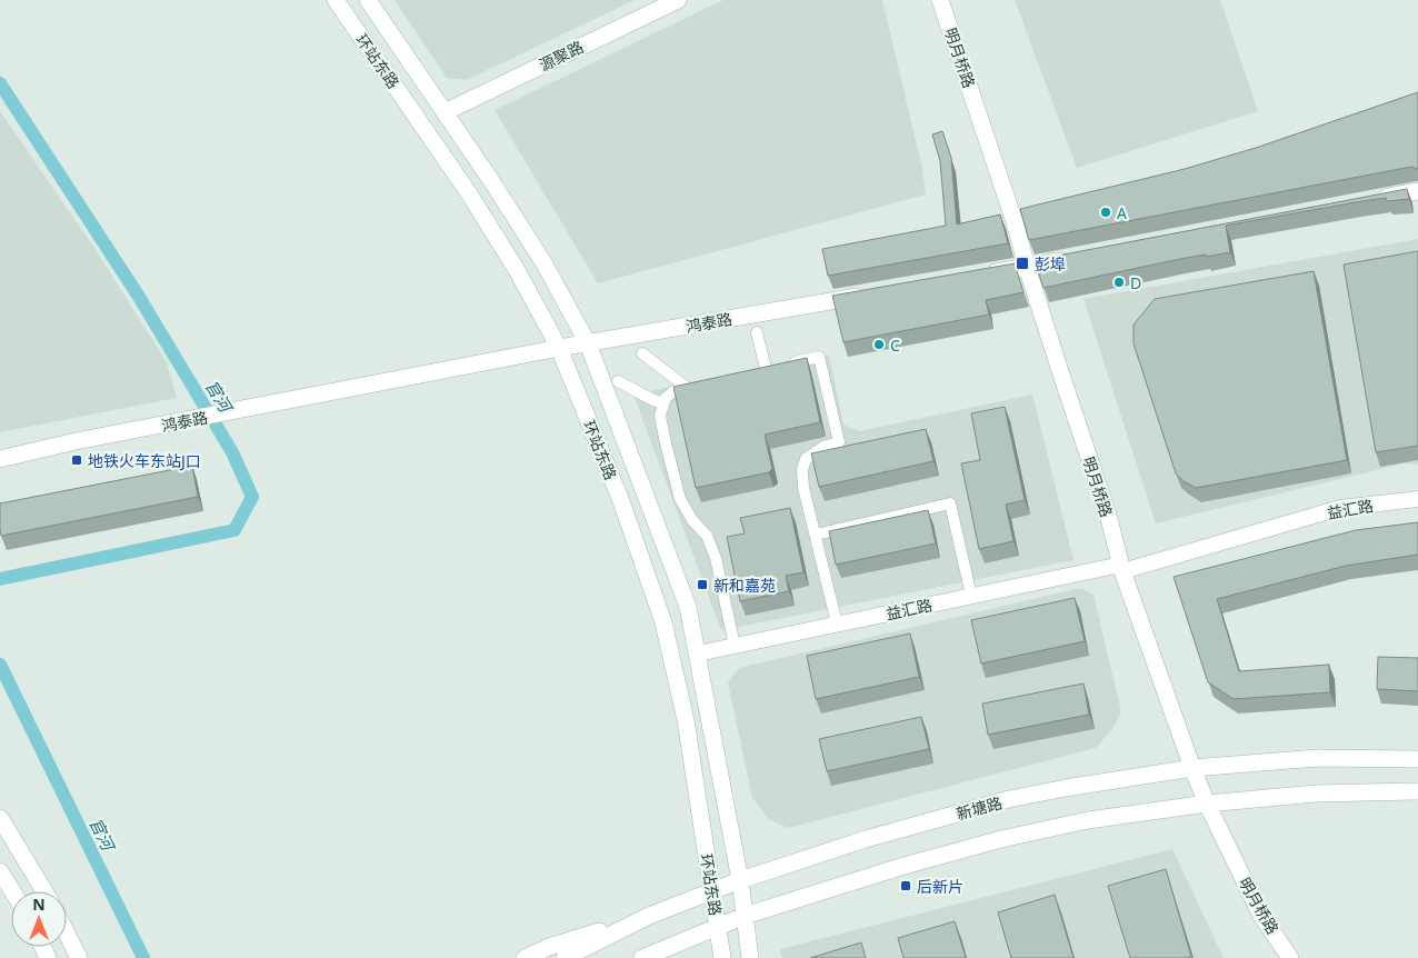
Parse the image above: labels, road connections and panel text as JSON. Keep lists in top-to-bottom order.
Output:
{
  "streets": {
    "main road": [
      "源聚路",
      "明月桥路",
      "环站东路",
      "鸿泰路",
      "新塘路"
    ],
    "street": ["益汇路"]
  },
  "crossings": [
    ["源聚路", "环站东路"],
    ["明月桥路", "益汇路"],
    ["明月桥路", "新塘路"],
    ["环站东路", "鸿泰路"],
    ["环站东路", "益汇路"],
    ["环站东路", "新塘路"]
  ],
  "water": ["官河"],
  "places": {
    "other": ["A", "D", "C"],
    "transit": [
      "彭埠",
      "地铁火车东站J口",
      "新和嘉苑",
      "后新片"
    ]
  },
  "north": "top"
}
